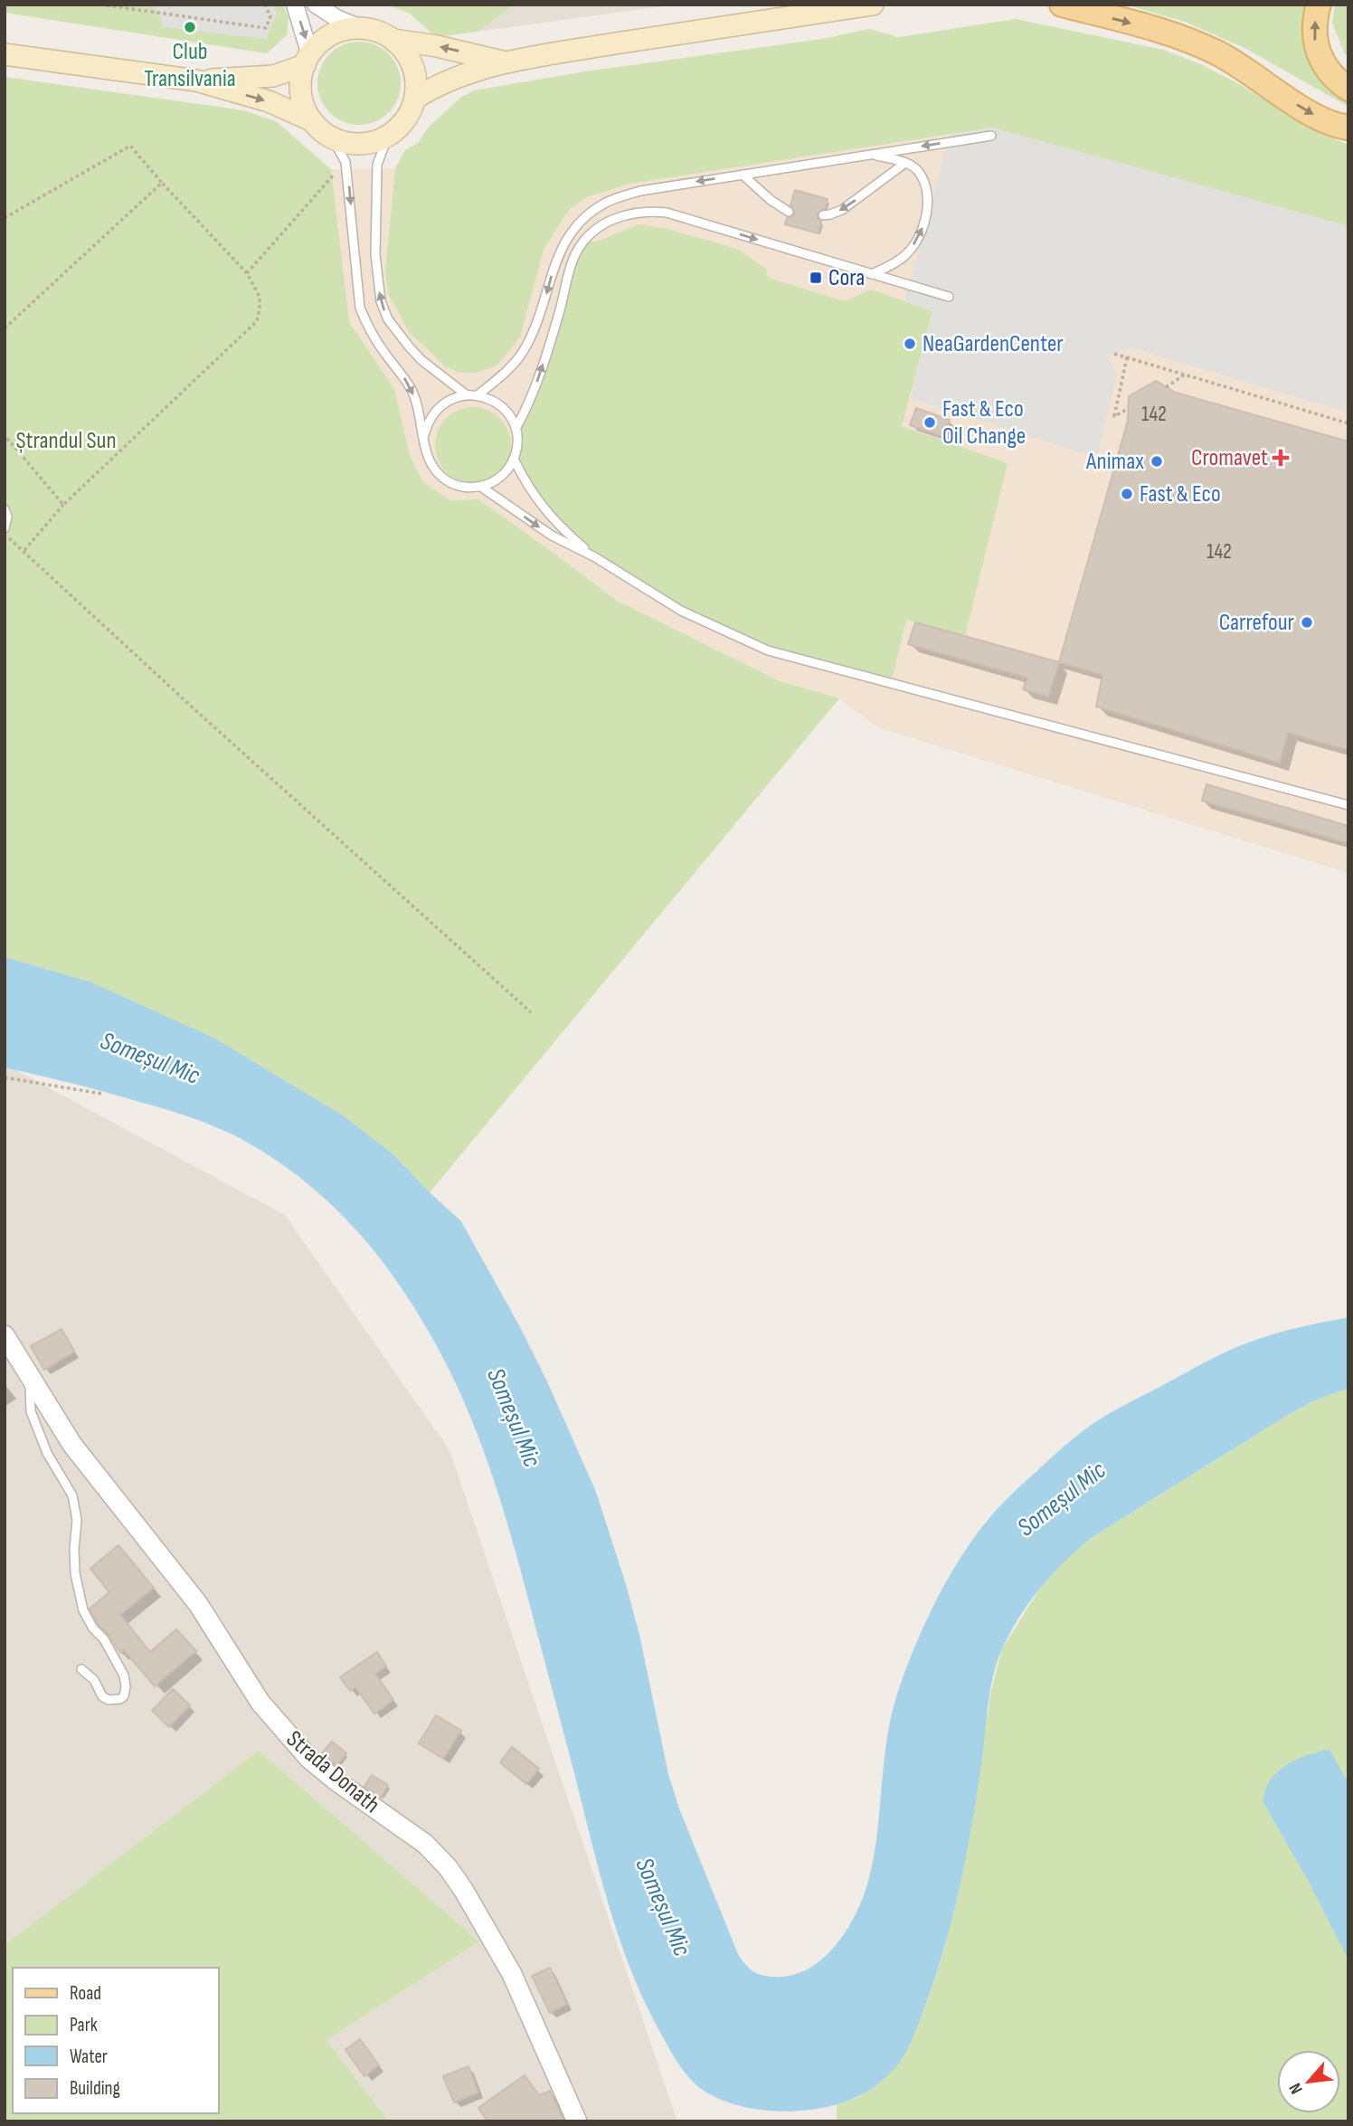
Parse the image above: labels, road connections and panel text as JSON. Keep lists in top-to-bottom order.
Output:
{
  "streets": {
    "street": ["Strada Donath"]
  },
  "water": ["Someșul Mic"],
  "parks": ["Ștrandul Sun"],
  "places": {
    "other": [
      "Club Transilvania",
      "NeaGardenCenter",
      "Fast & Eco Oil Change",
      "Animax",
      "Fast & Eco",
      "Carrefour"
    ],
    "transit": ["Cora"],
    "health": ["Cromavet"]
  },
  "house_numbers": ["142", "142"],
  "legend": [
    "Road",
    "Park",
    "Water",
    "Building"
  ],
  "north": "bottom left"
}
